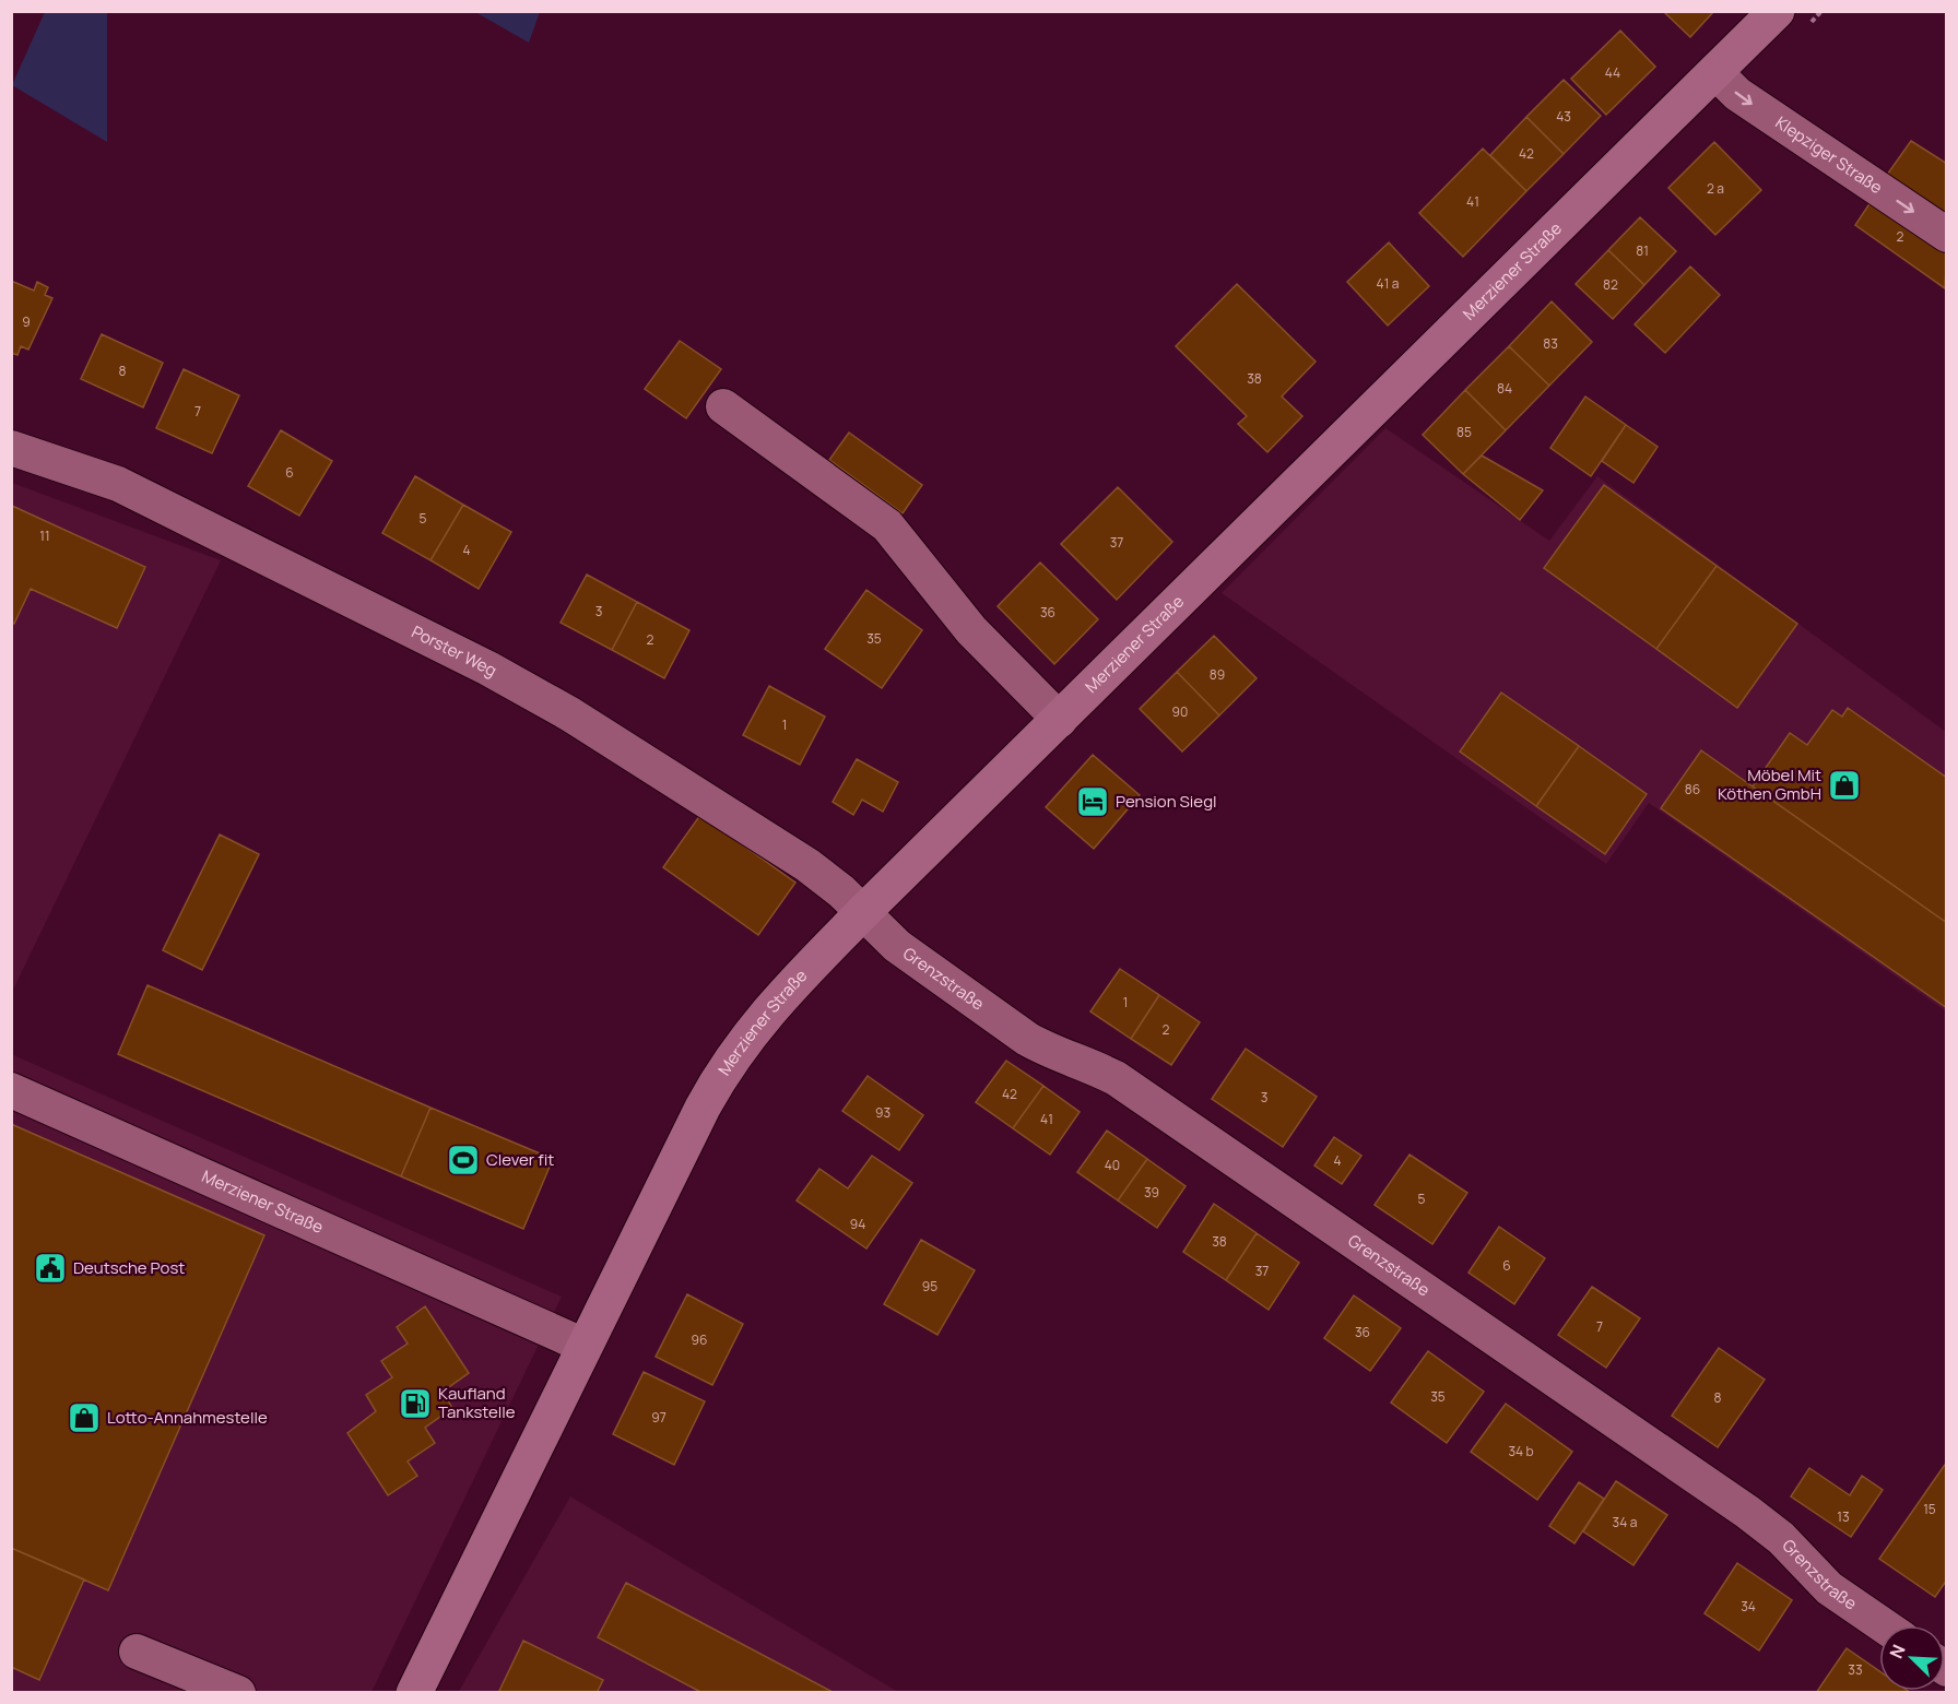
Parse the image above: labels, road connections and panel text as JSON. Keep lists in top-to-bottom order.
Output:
{
  "streets": {
    "main road": ["Merziener Straße"],
    "street": ["Klepziger Straße", "Porster Weg", "Grenzstraße"]
  },
  "crossings": [
    ["Klepziger Straße", "Merziener Straße"],
    ["Merziener Straße", "Porster Weg"],
    ["Merziener Straße", "Grenzstraße"],
    ["Porster Weg", "Grenzstraße"]
  ],
  "one_way": ["Klepziger Straße"],
  "places": {
    "shop": ["Möbel Mit Köthen GmbH", "Lotto-Annahmestelle"],
    "hotel": ["Pension Siegl"],
    "sports": ["Clever fit"],
    "public building": ["Deutsche Post"],
    "fuel station": ["Kaufland Tankstelle"]
  },
  "house_numbers": [
    "44",
    "43",
    "42",
    "2 a",
    "41",
    "2",
    "81",
    "41 a",
    "82",
    "9",
    "83",
    "8",
    "38",
    "84",
    "7",
    "85",
    "6",
    "5",
    "11",
    "37",
    "4",
    "3",
    "36",
    "35",
    "2",
    "89",
    "90",
    "1",
    "86",
    "1",
    "2",
    "42",
    "3",
    "93",
    "41",
    "4",
    "40",
    "39",
    "5",
    "94",
    "38",
    "6",
    "37",
    "95",
    "7",
    "36",
    "96",
    "35",
    "8",
    "97",
    "34 b",
    "15",
    "13",
    "34 a",
    "34",
    "33"
  ],
  "north": "top left"
}
